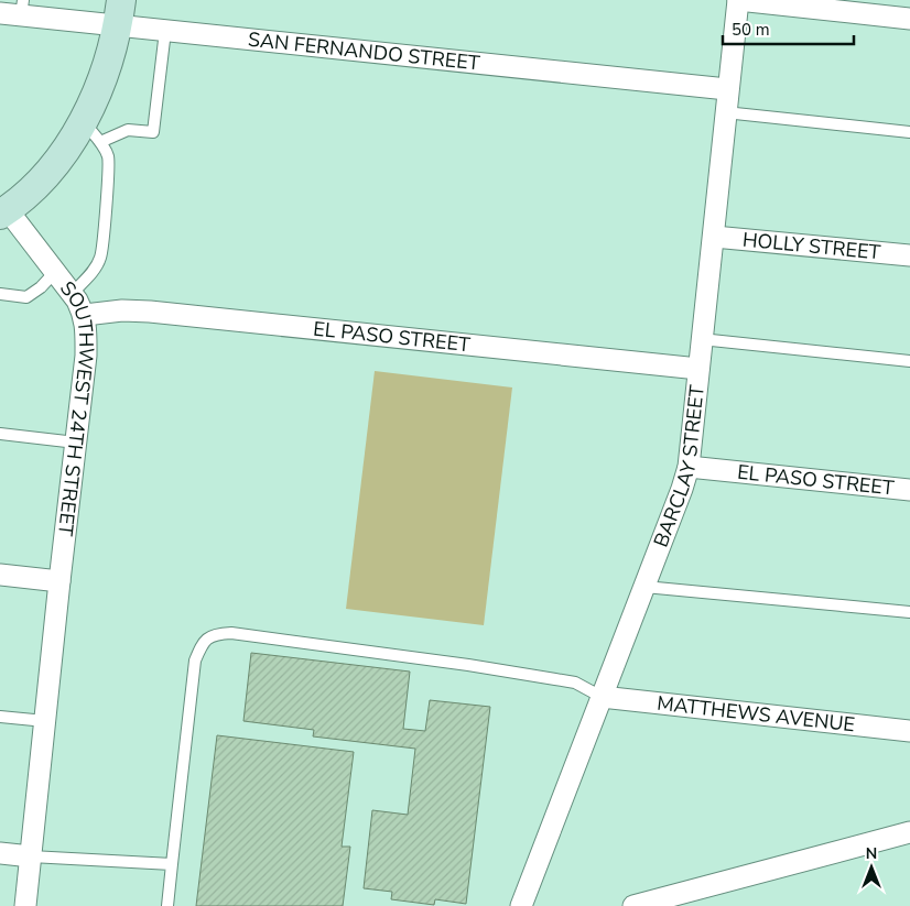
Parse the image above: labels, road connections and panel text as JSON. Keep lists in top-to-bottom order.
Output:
{
  "streets": {
    "main road": ["SOUTHWEST 24TH STREET"],
    "street": [
      "SAN FERNANDO STREET",
      "HOLLY STREET",
      "EL PASO STREET",
      "BARCLAY STREET",
      "MATTHEWS AVENUE"
    ]
  },
  "crossings": [
    ["SAN FERNANDO STREET", "SOUTHWEST 24TH STREET"],
    ["SAN FERNANDO STREET", "BARCLAY STREET"],
    ["HOLLY STREET", "BARCLAY STREET"],
    ["EL PASO STREET", "SOUTHWEST 24TH STREET"],
    ["EL PASO STREET", "BARCLAY STREET"],
    ["BARCLAY STREET", "MATTHEWS AVENUE"]
  ],
  "scale_bar": "50 m",
  "north": "top"
}
